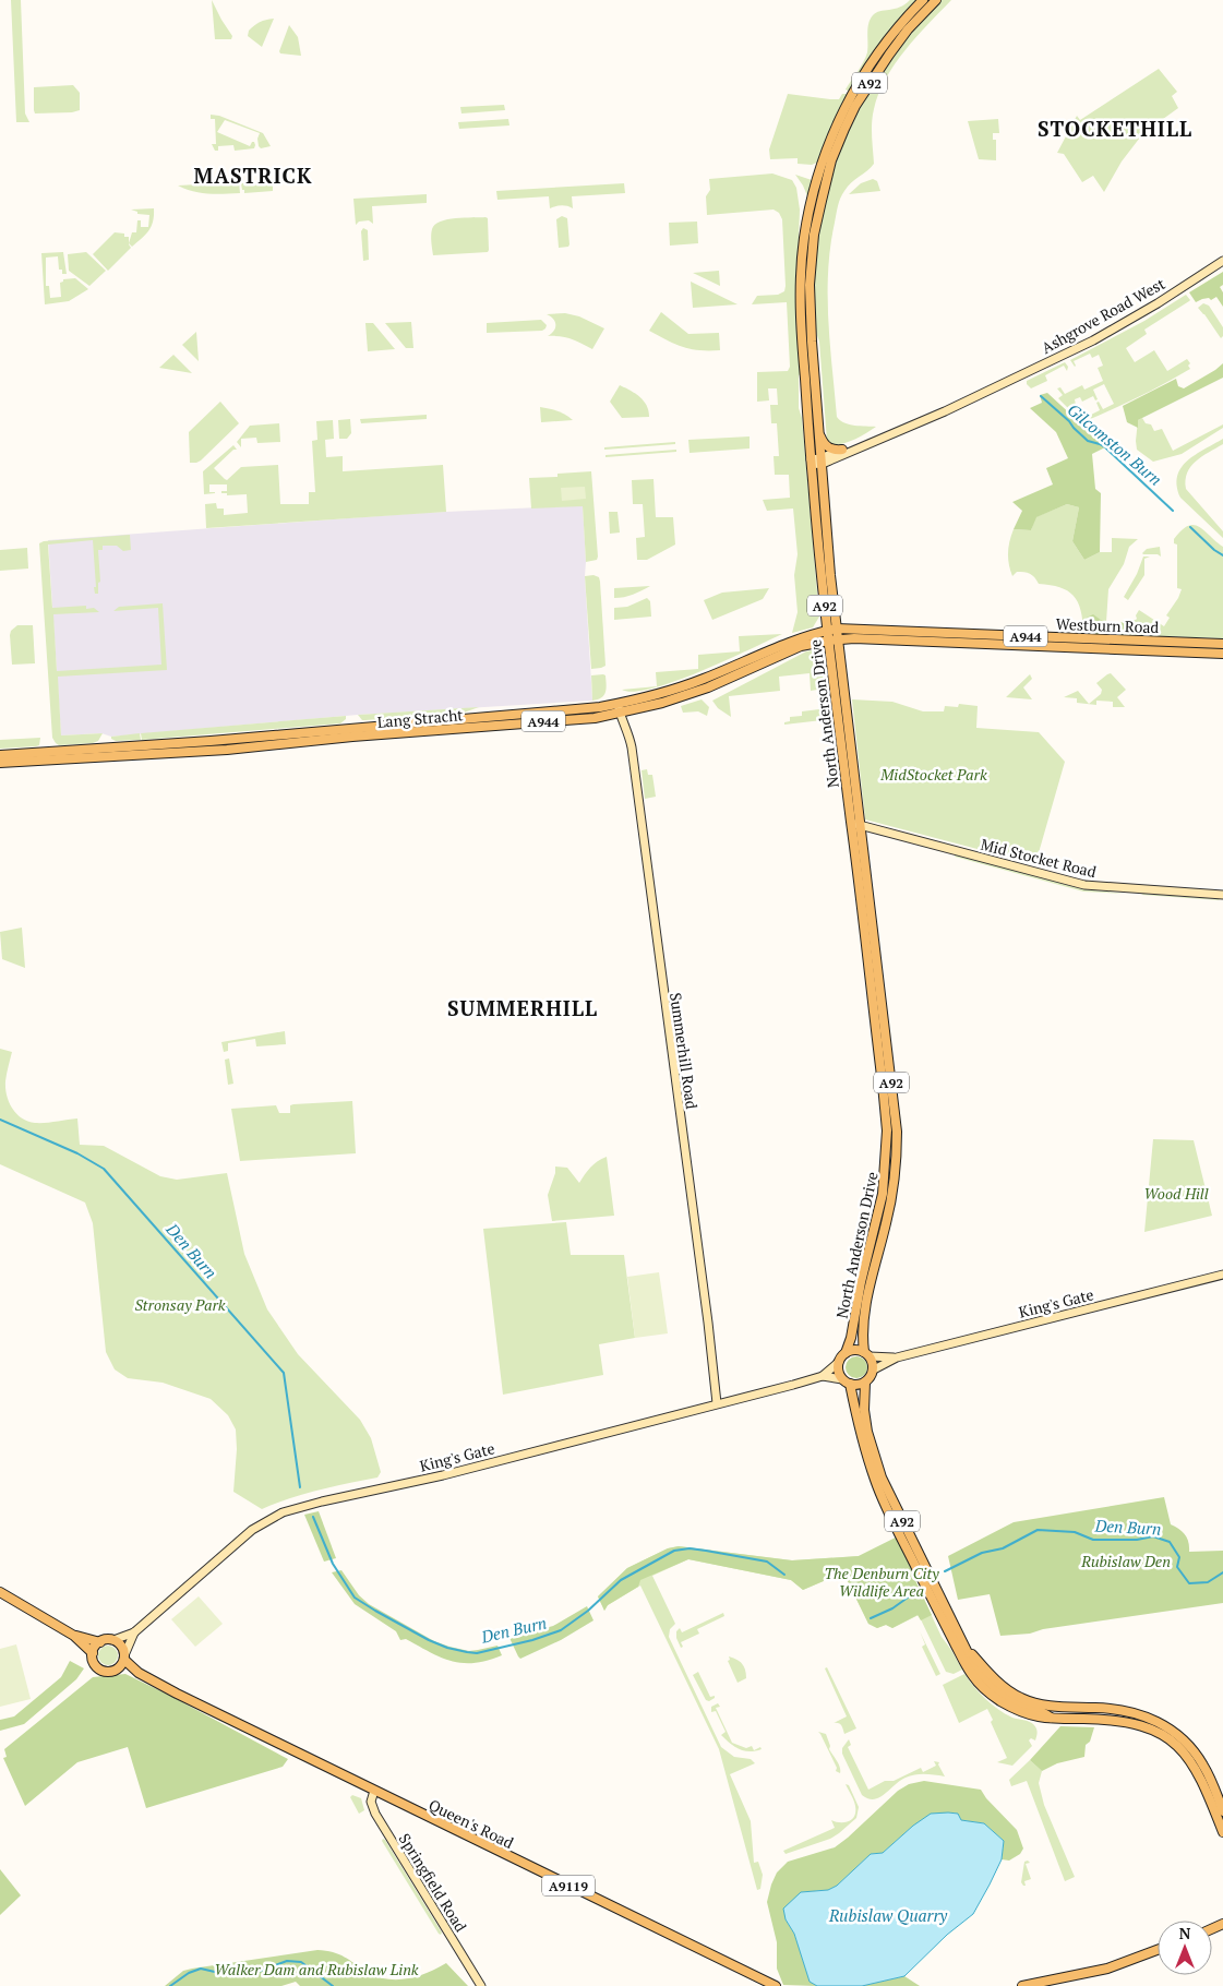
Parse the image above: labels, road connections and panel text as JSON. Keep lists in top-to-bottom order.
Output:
{
  "streets": {
    "main road": [
      "A92",
      "Westburn Road",
      "A944",
      "North Anderson Drive",
      "Lang Stracht",
      "Queen's Road",
      "A9119"
    ],
    "street": [
      "Ashgrove Road West",
      "Mid Stocket Road",
      "Summerhill Road",
      "King's Gate",
      "Springfield Road"
    ]
  },
  "crossings": [
    ["A92", "North Anderson Drive"],
    ["A92", "King's Gate"],
    ["Ashgrove Road West", "North Anderson Drive"],
    ["Westburn Road", "North Anderson Drive"],
    ["Westburn Road", "Lang Stracht"],
    ["North Anderson Drive", "Lang Stracht"],
    ["North Anderson Drive", "Mid Stocket Road"],
    ["North Anderson Drive", "King's Gate"],
    ["Lang Stracht", "Summerhill Road"],
    ["Summerhill Road", "King's Gate"],
    ["King's Gate", "A9119"],
    ["Queen's Road", "Springfield Road"],
    ["Queen's Road", "A9119"]
  ],
  "districts": ["STOCKETHILL", "MASTRICK", "SUMMERHILL"],
  "water": ["Gilcomston Burn", "Den Burn", "Rubislaw Quarry"],
  "parks": [
    "MidStocket Park",
    "Wood Hill",
    "Stronsay Park",
    "Rubislaw Den",
    "The Denburn City Wildlife Area",
    "Walker Dam and Rubislaw Link"
  ],
  "north": "top"
}
